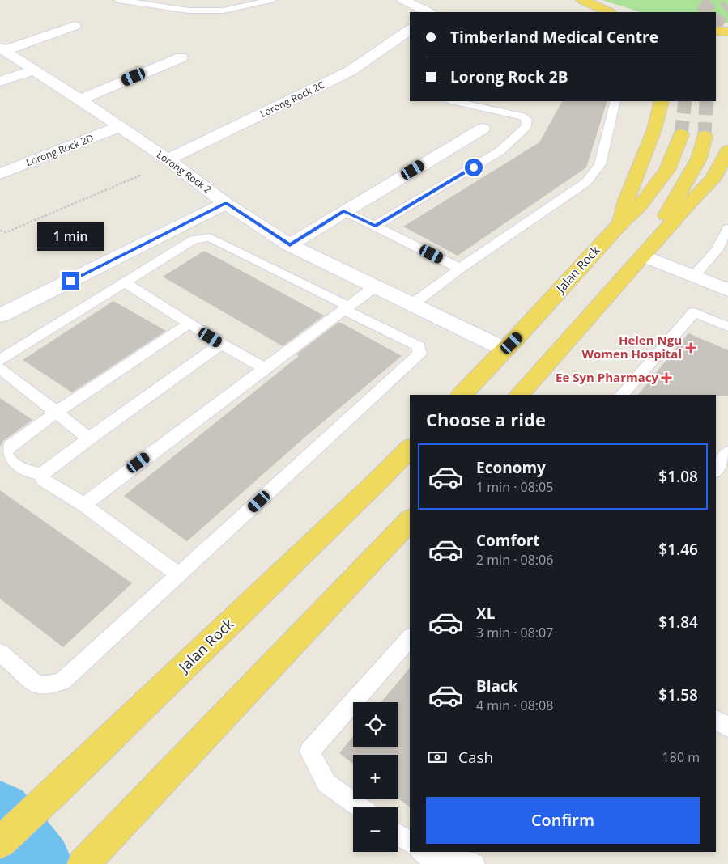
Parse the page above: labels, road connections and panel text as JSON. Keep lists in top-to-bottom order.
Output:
{
  "streets": {
    "main road": ["Jalan Rock"],
    "street": ["Lorong Rock 2C", "Lorong Rock 2D", "Lorong Rock 2"]
  },
  "crossings": [
    ["Lorong Rock 2C", "Lorong Rock 2"],
    ["Lorong Rock 2D", "Lorong Rock 2"],
    ["Lorong Rock 2", "Jalan Rock"]
  ],
  "places": {
    "health": ["Helen Ngu Women Hospital", "Ee Syn Pharmacy"]
  },
  "page": {
    "banner": ["Timberland Medical Centre", "Lorong Rock 2B"],
    "bubble": "1 min",
    "heading": "Choose a ride",
    "list": [
      {
        "name": "Economy",
        "note": "1 min · 08:05",
        "value": "$1.08"
      },
      {
        "name": "Comfort",
        "note": "2 min · 08:06",
        "value": "$1.46"
      },
      {
        "name": "XL",
        "note": "3 min · 08:07",
        "value": "$1.84"
      },
      {
        "name": "Black",
        "note": "4 min · 08:08",
        "value": "$1.58"
      }
    ],
    "map_buttons": ["+", "−"],
    "pay": ["Cash", "180 m"],
    "buttons": "Confirm"
  }
}
